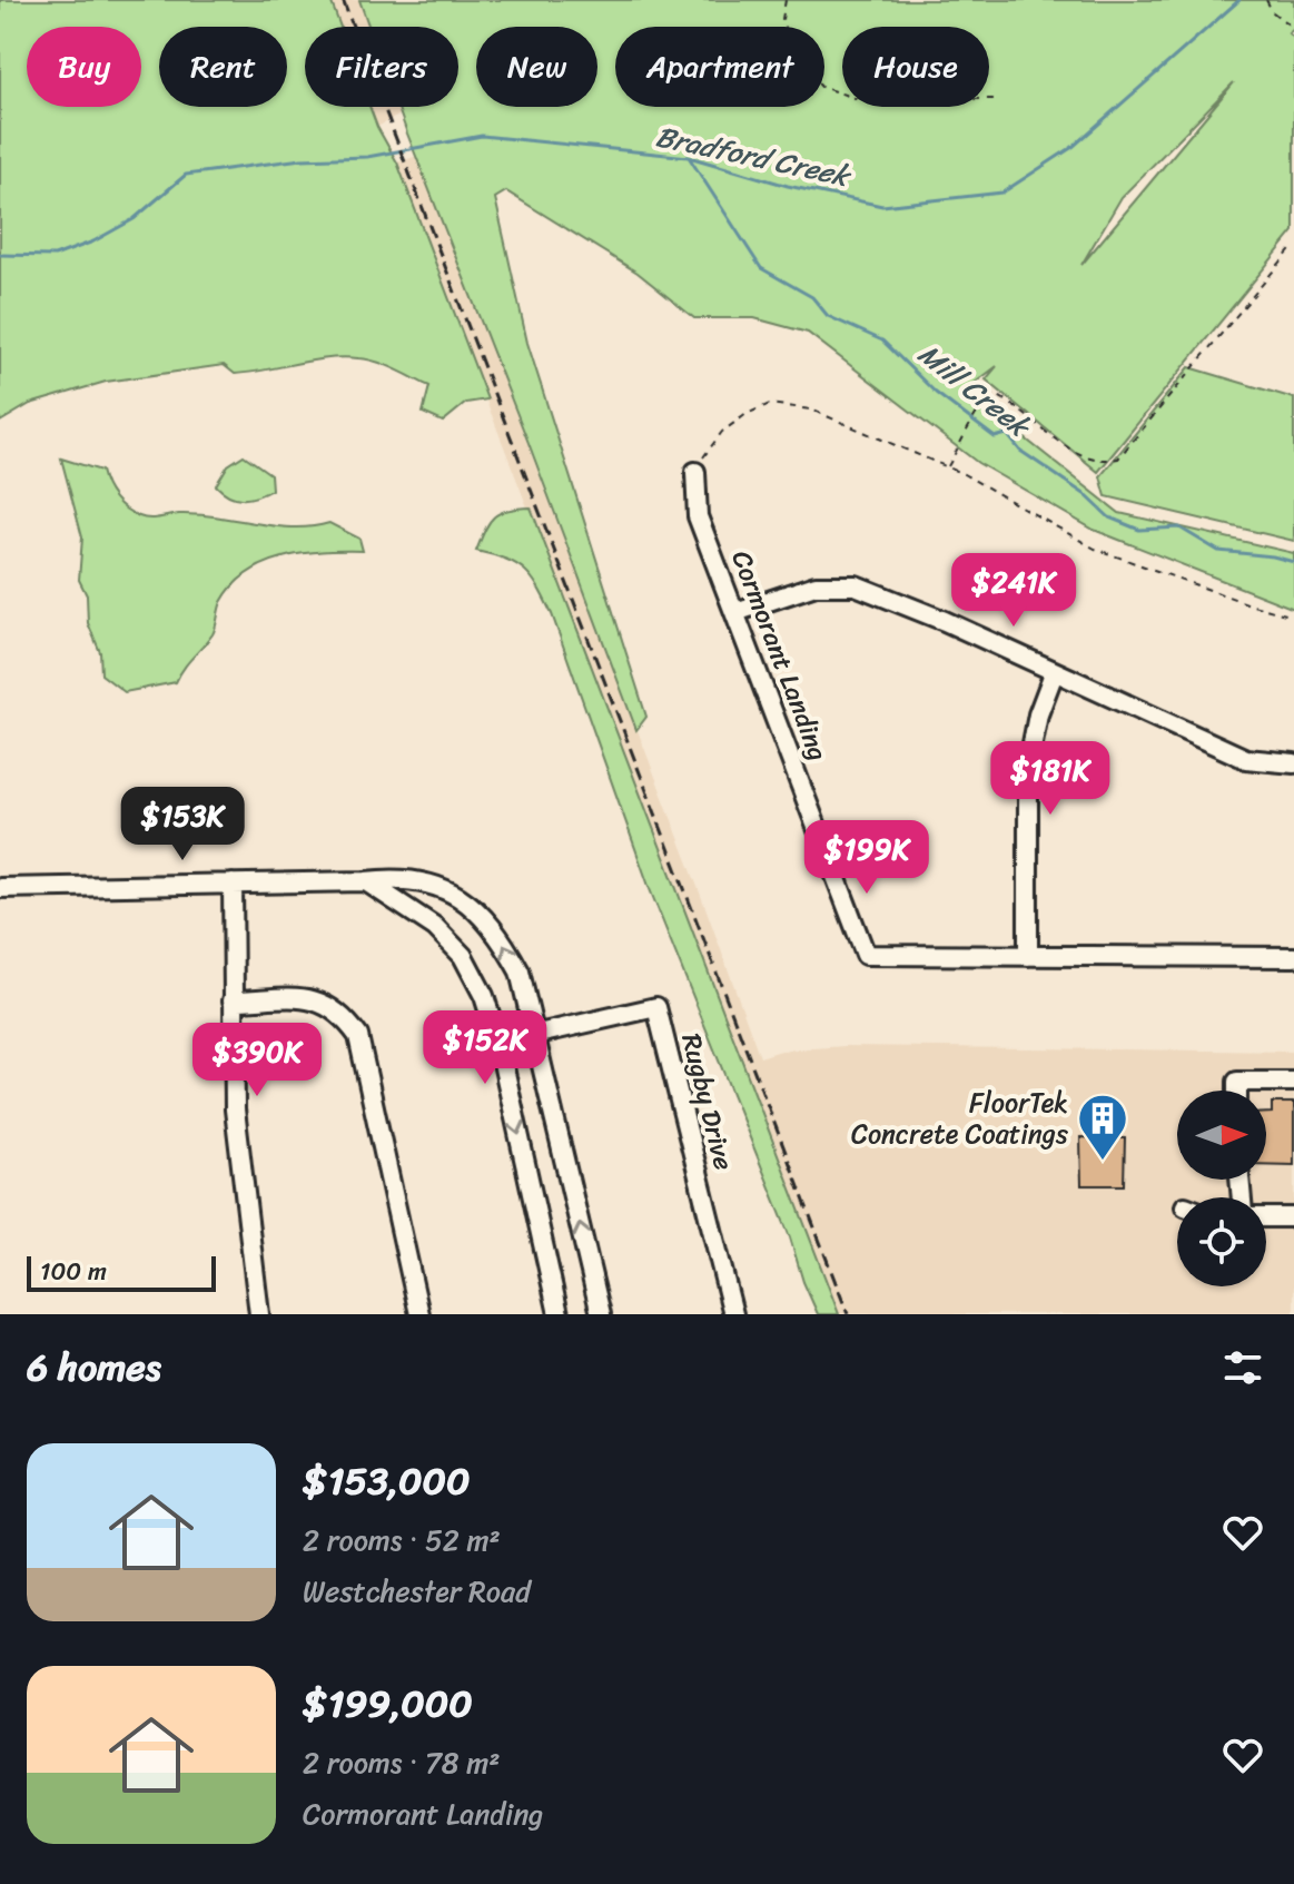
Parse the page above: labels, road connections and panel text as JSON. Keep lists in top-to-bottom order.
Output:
{
  "streets": {
    "street": ["Cormorant Landing", "Rugby Drive"]
  },
  "water": ["Bradford Creek", "Mill Creek"],
  "places": {
    "building": ["FloorTek Concrete Coatings"]
  },
  "scale_bar": "100 m",
  "north": "right",
  "page": {
    "chip": [
      "Buy",
      "Rent",
      "Filters",
      "New",
      "Apartment",
      "House"
    ],
    "price": [
      "$241K",
      "$181K",
      "$153K",
      "$199K",
      "$152K",
      "$390K"
    ],
    "scale": "100 m",
    "heading": "6 homes",
    "list": [
      {
        "name": "$153,000",
        "note": "2 rooms · 52 m² · Westchester Road"
      },
      {
        "name": "$199,000",
        "note": "2 rooms · 78 m² · Cormorant Landing"
      }
    ]
  }
}
